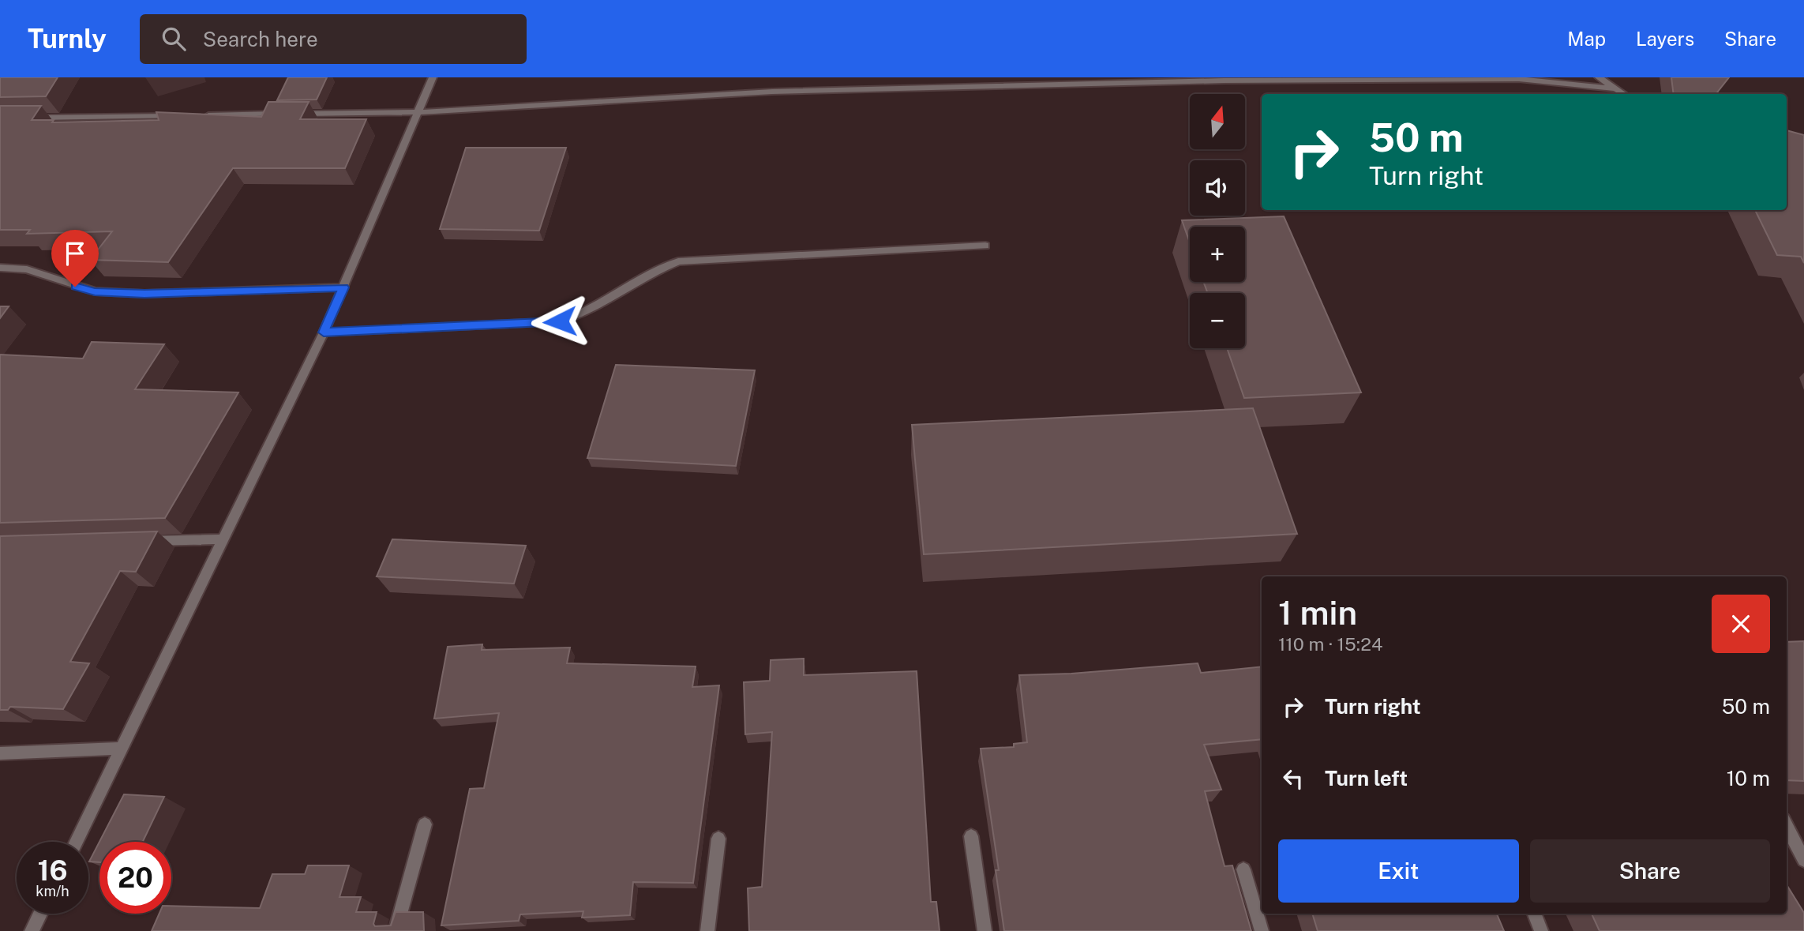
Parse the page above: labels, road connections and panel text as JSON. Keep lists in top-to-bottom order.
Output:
{
  "north": "top",
  "page": {
    "header": "Turnly",
    "search": "Search here",
    "nav": ["Map", "Layers", "Share"],
    "map_buttons": ["+", "−"],
    "turn": ["50 m", "Turn right"],
    "heading": ["1 min", "110 m · 15:24"],
    "list": [
      {
        "name": "Turn right",
        "value": "50 m"
      },
      {
        "name": "Turn left",
        "value": "10 m"
      }
    ],
    "buttons": ["Exit", "Share"],
    "speed": "16 km/h",
    "limit": "20"
  }
}
